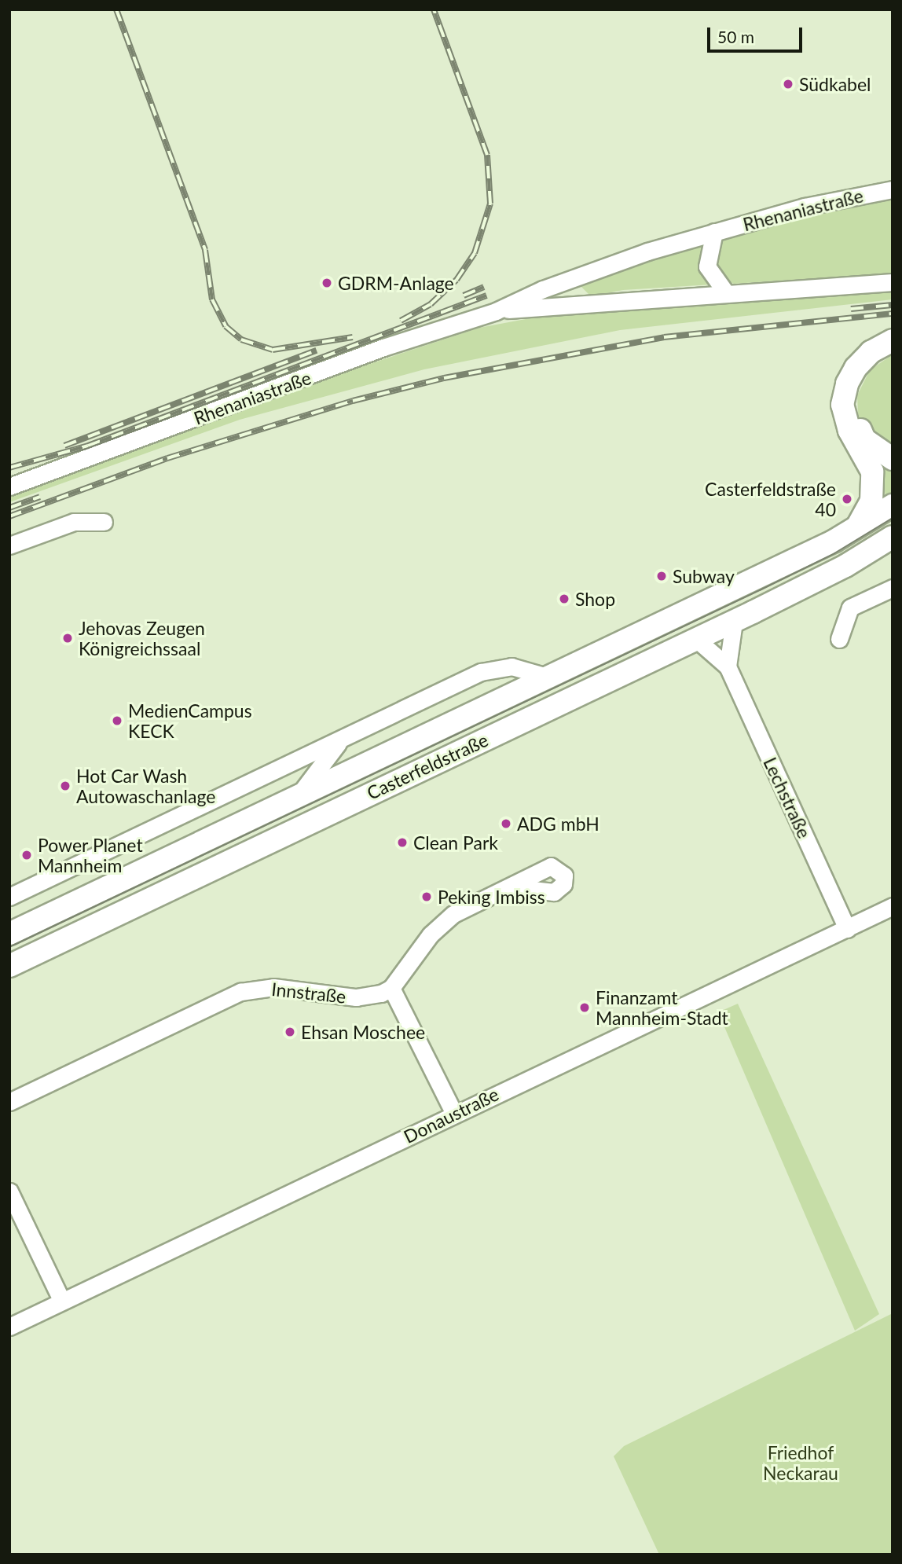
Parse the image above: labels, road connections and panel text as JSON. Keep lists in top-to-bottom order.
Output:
{
  "streets": {
    "main road": ["Casterfeldstraße"],
    "street": [
      "Rhenaniastraße",
      "Lechstraße",
      "Innstraße",
      "Donaustraße"
    ]
  },
  "crossings": [
    ["Casterfeldstraße", "Lechstraße"],
    ["Lechstraße", "Donaustraße"]
  ],
  "parks": ["Friedhof Neckarau"],
  "places": [
    "Südkabel",
    "GDRM-Anlage",
    "Casterfeldstraße 40",
    "Subway",
    "Shop",
    "Jehovas Zeugen Königreichssaal",
    "MedienCampus KECK",
    "Hot Car Wash Autowaschanlage",
    "ADG mbH",
    "Clean Park",
    "Power Planet Mannheim",
    "Peking Imbiss",
    "Finanzamt Mannheim-Stadt",
    "Ehsan Moschee"
  ],
  "scale_bar": "50 m"
}
